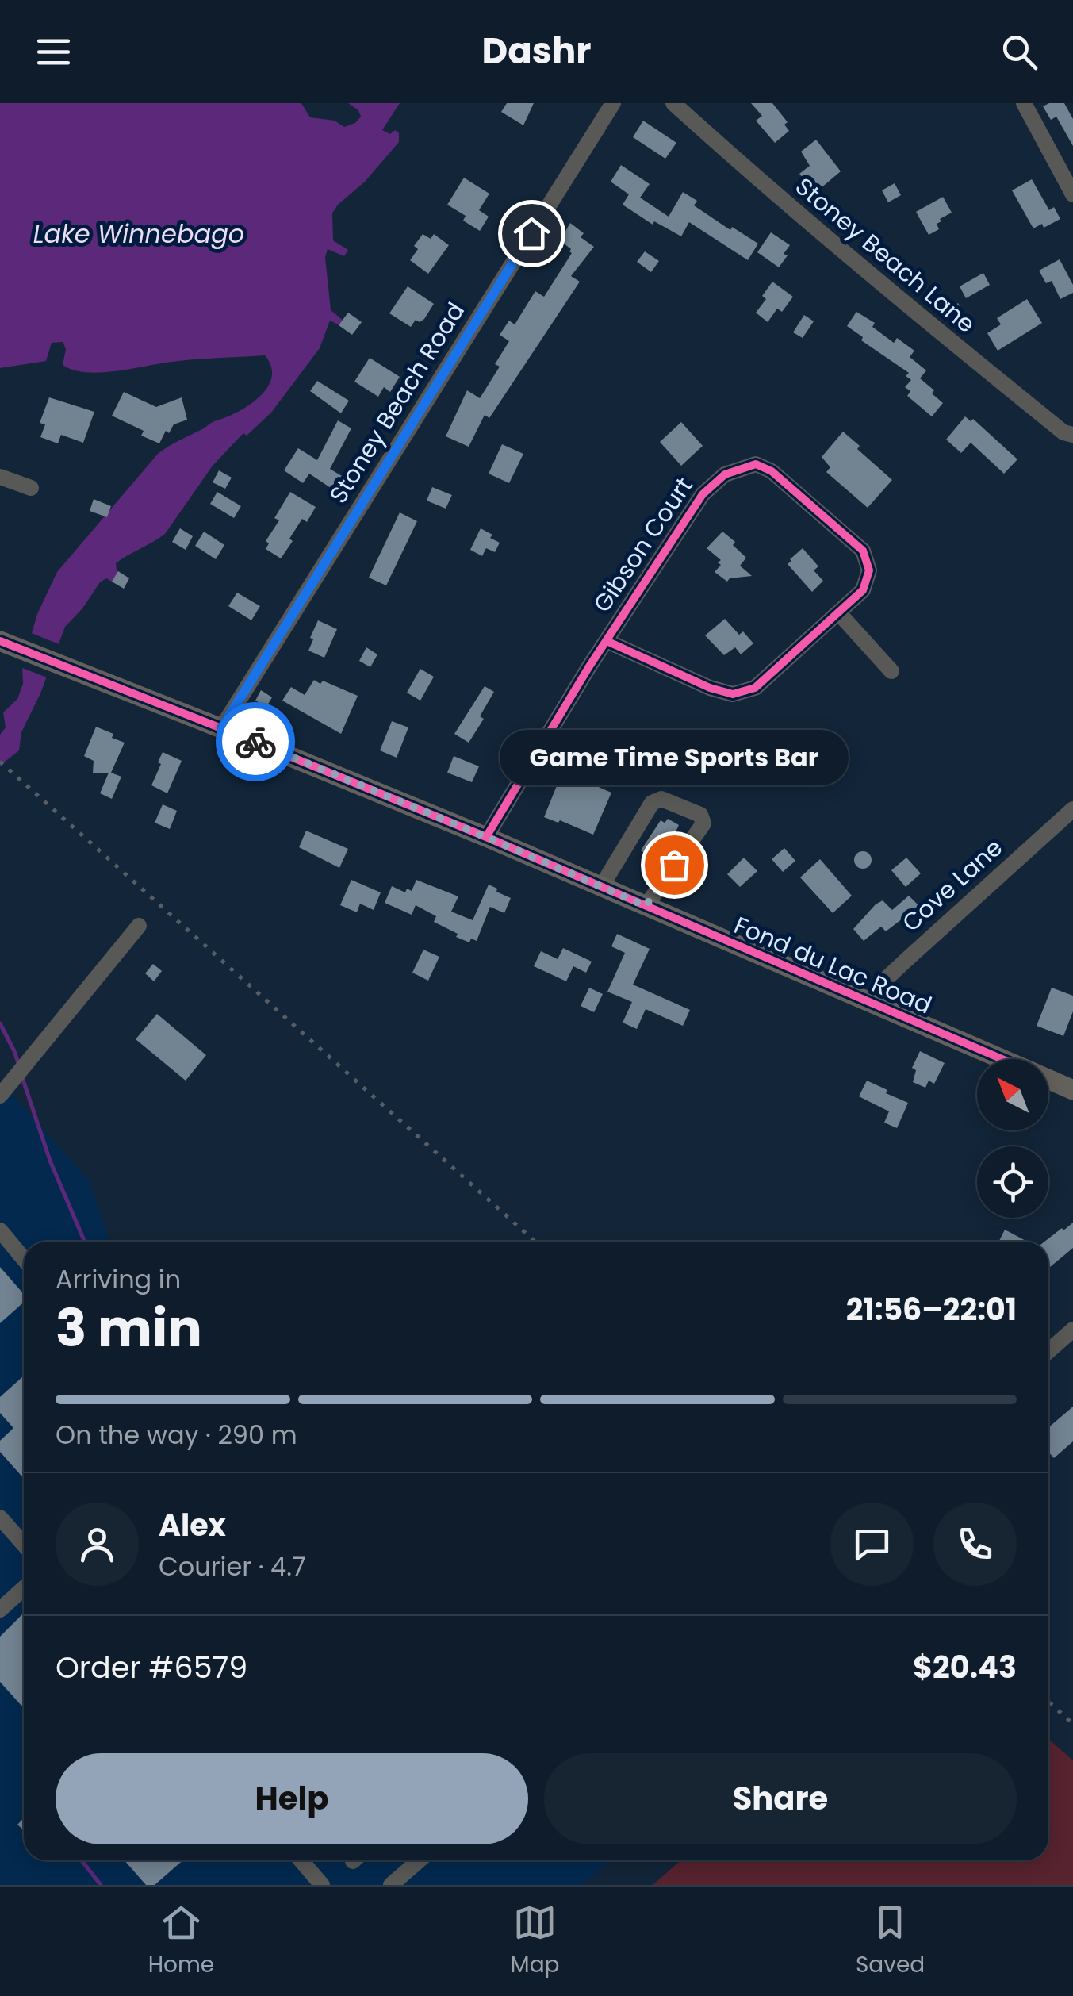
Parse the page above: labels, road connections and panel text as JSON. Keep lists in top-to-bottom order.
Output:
{
  "streets": {
    "main road": ["Fond du Lac Road"],
    "street": [
      "Stoney Beach Lane",
      "Stoney Beach Road",
      "Gibson Court",
      "Cove Lane"
    ]
  },
  "crossings": [
    ["Stoney Beach Road", "Fond du Lac Road"],
    ["Gibson Court", "Fond du Lac Road"],
    ["Cove Lane", "Fond du Lac Road"]
  ],
  "water": ["Lake Winnebago"],
  "places": ["Game Time Sports Bar"],
  "north": "top left",
  "page": {
    "header": "Dashr",
    "bubble": "Game Time Sports Bar",
    "heading": ["3 min", "Arriving in", "21:56–22:01"],
    "panel": [
      "Alex",
      "Courier · 4.7",
      "Order #6579",
      "$20.43"
    ],
    "bar": "On the way · 290 m",
    "buttons": ["Help", "Share"],
    "tabs": ["Home", "Map", "Saved"]
  }
}
